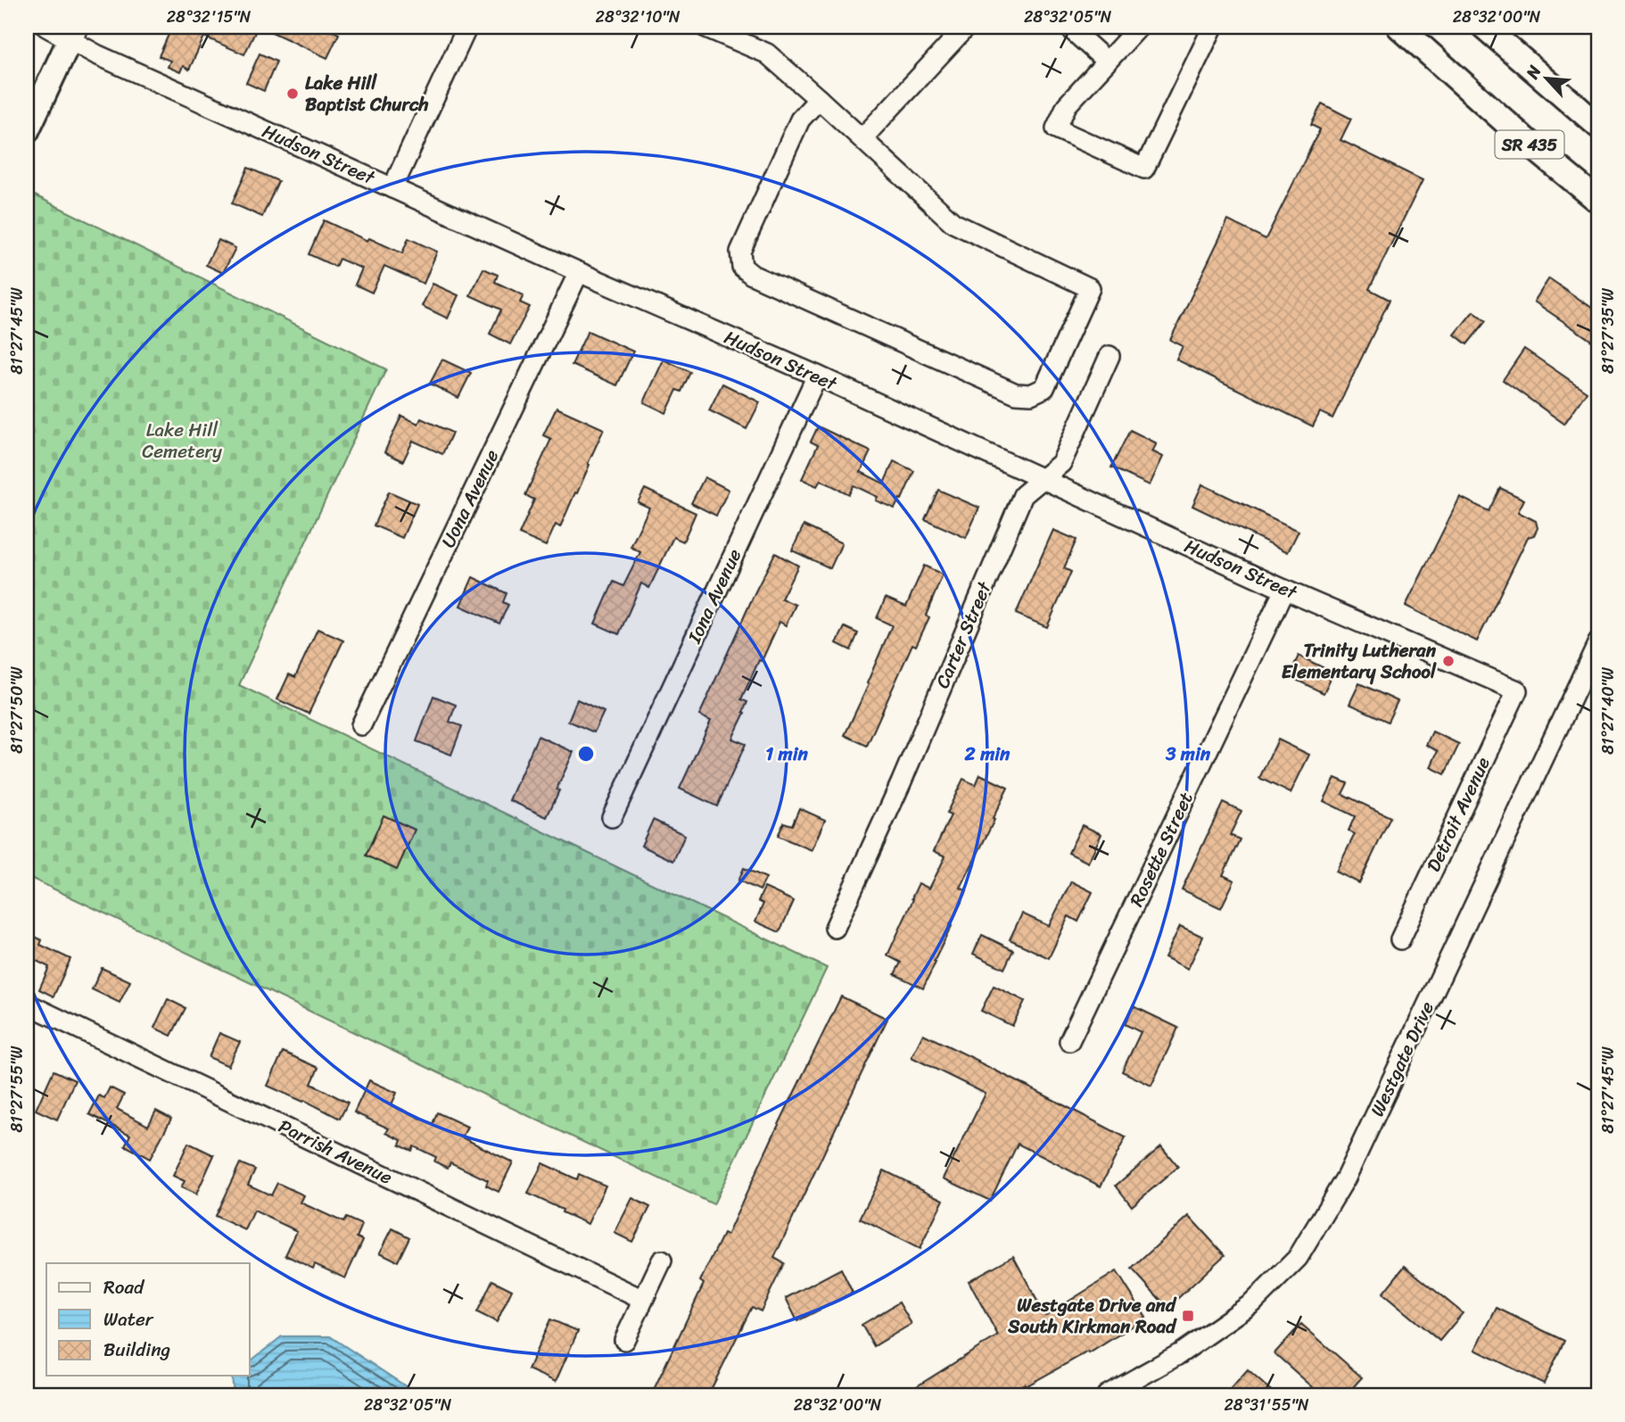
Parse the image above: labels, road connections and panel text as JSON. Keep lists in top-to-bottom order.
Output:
{
  "streets": {
    "main road": ["SR 435"],
    "street": [
      "Hudson Street",
      "Uona Avenue",
      "Iona Avenue",
      "Carter Street",
      "Detroit Avenue",
      "Rosette Street",
      "Westgate Drive",
      "Parrish Avenue"
    ]
  },
  "crossings": [
    ["Hudson Street", "Uona Avenue"],
    ["Hudson Street", "Iona Avenue"],
    ["Hudson Street", "Carter Street"],
    ["Hudson Street", "Detroit Avenue"],
    ["Hudson Street", "Rosette Street"]
  ],
  "parks": ["Lake Hill Cemetery"],
  "places": {
    "other": ["Lake Hill Baptist Church", "Trinity Lutheran Elementary School"],
    "transit": ["Westgate Drive and South Kirkman Road"]
  },
  "legend": ["Road", "Water", "Building"],
  "north": "top left",
  "coordinates": [
    "28°32'15\"N",
    "28°32'10\"N",
    "28°32'05\"N",
    "28°32'00\"N",
    "81°27'45\"W",
    "81°27'35\"W",
    "81°27'50\"W",
    "81°27'40\"W",
    "81°27'55\"W",
    "28°31'55\"N"
  ],
  "rings": ["1 min", "2 min", "3 min"]
}
